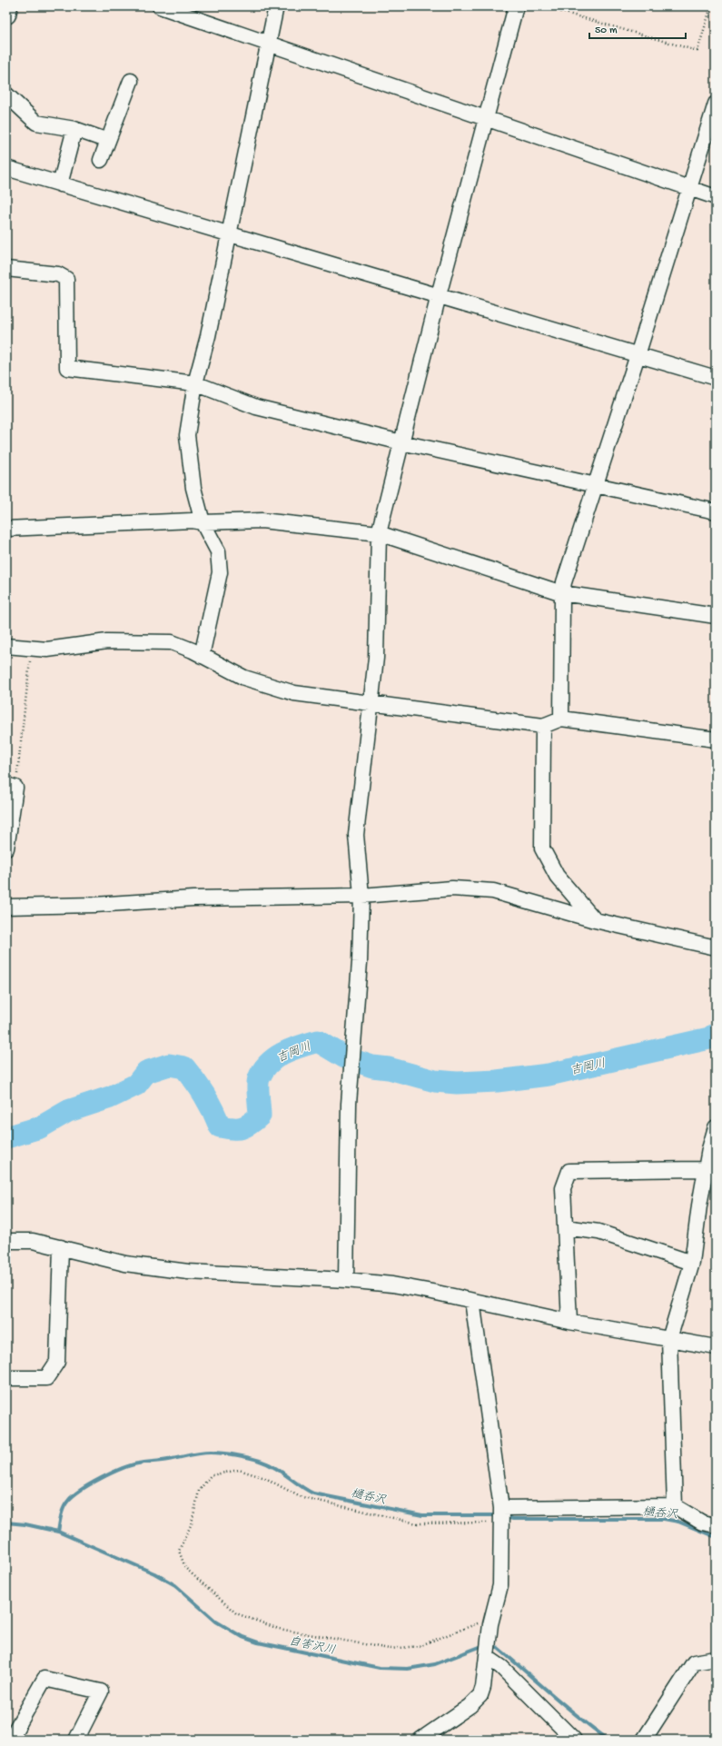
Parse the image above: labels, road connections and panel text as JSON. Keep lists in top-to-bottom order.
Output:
{
  "water": ["吉岡川", "樋呑沢", "自害沢川"],
  "scale_bar": "50 m"
}
